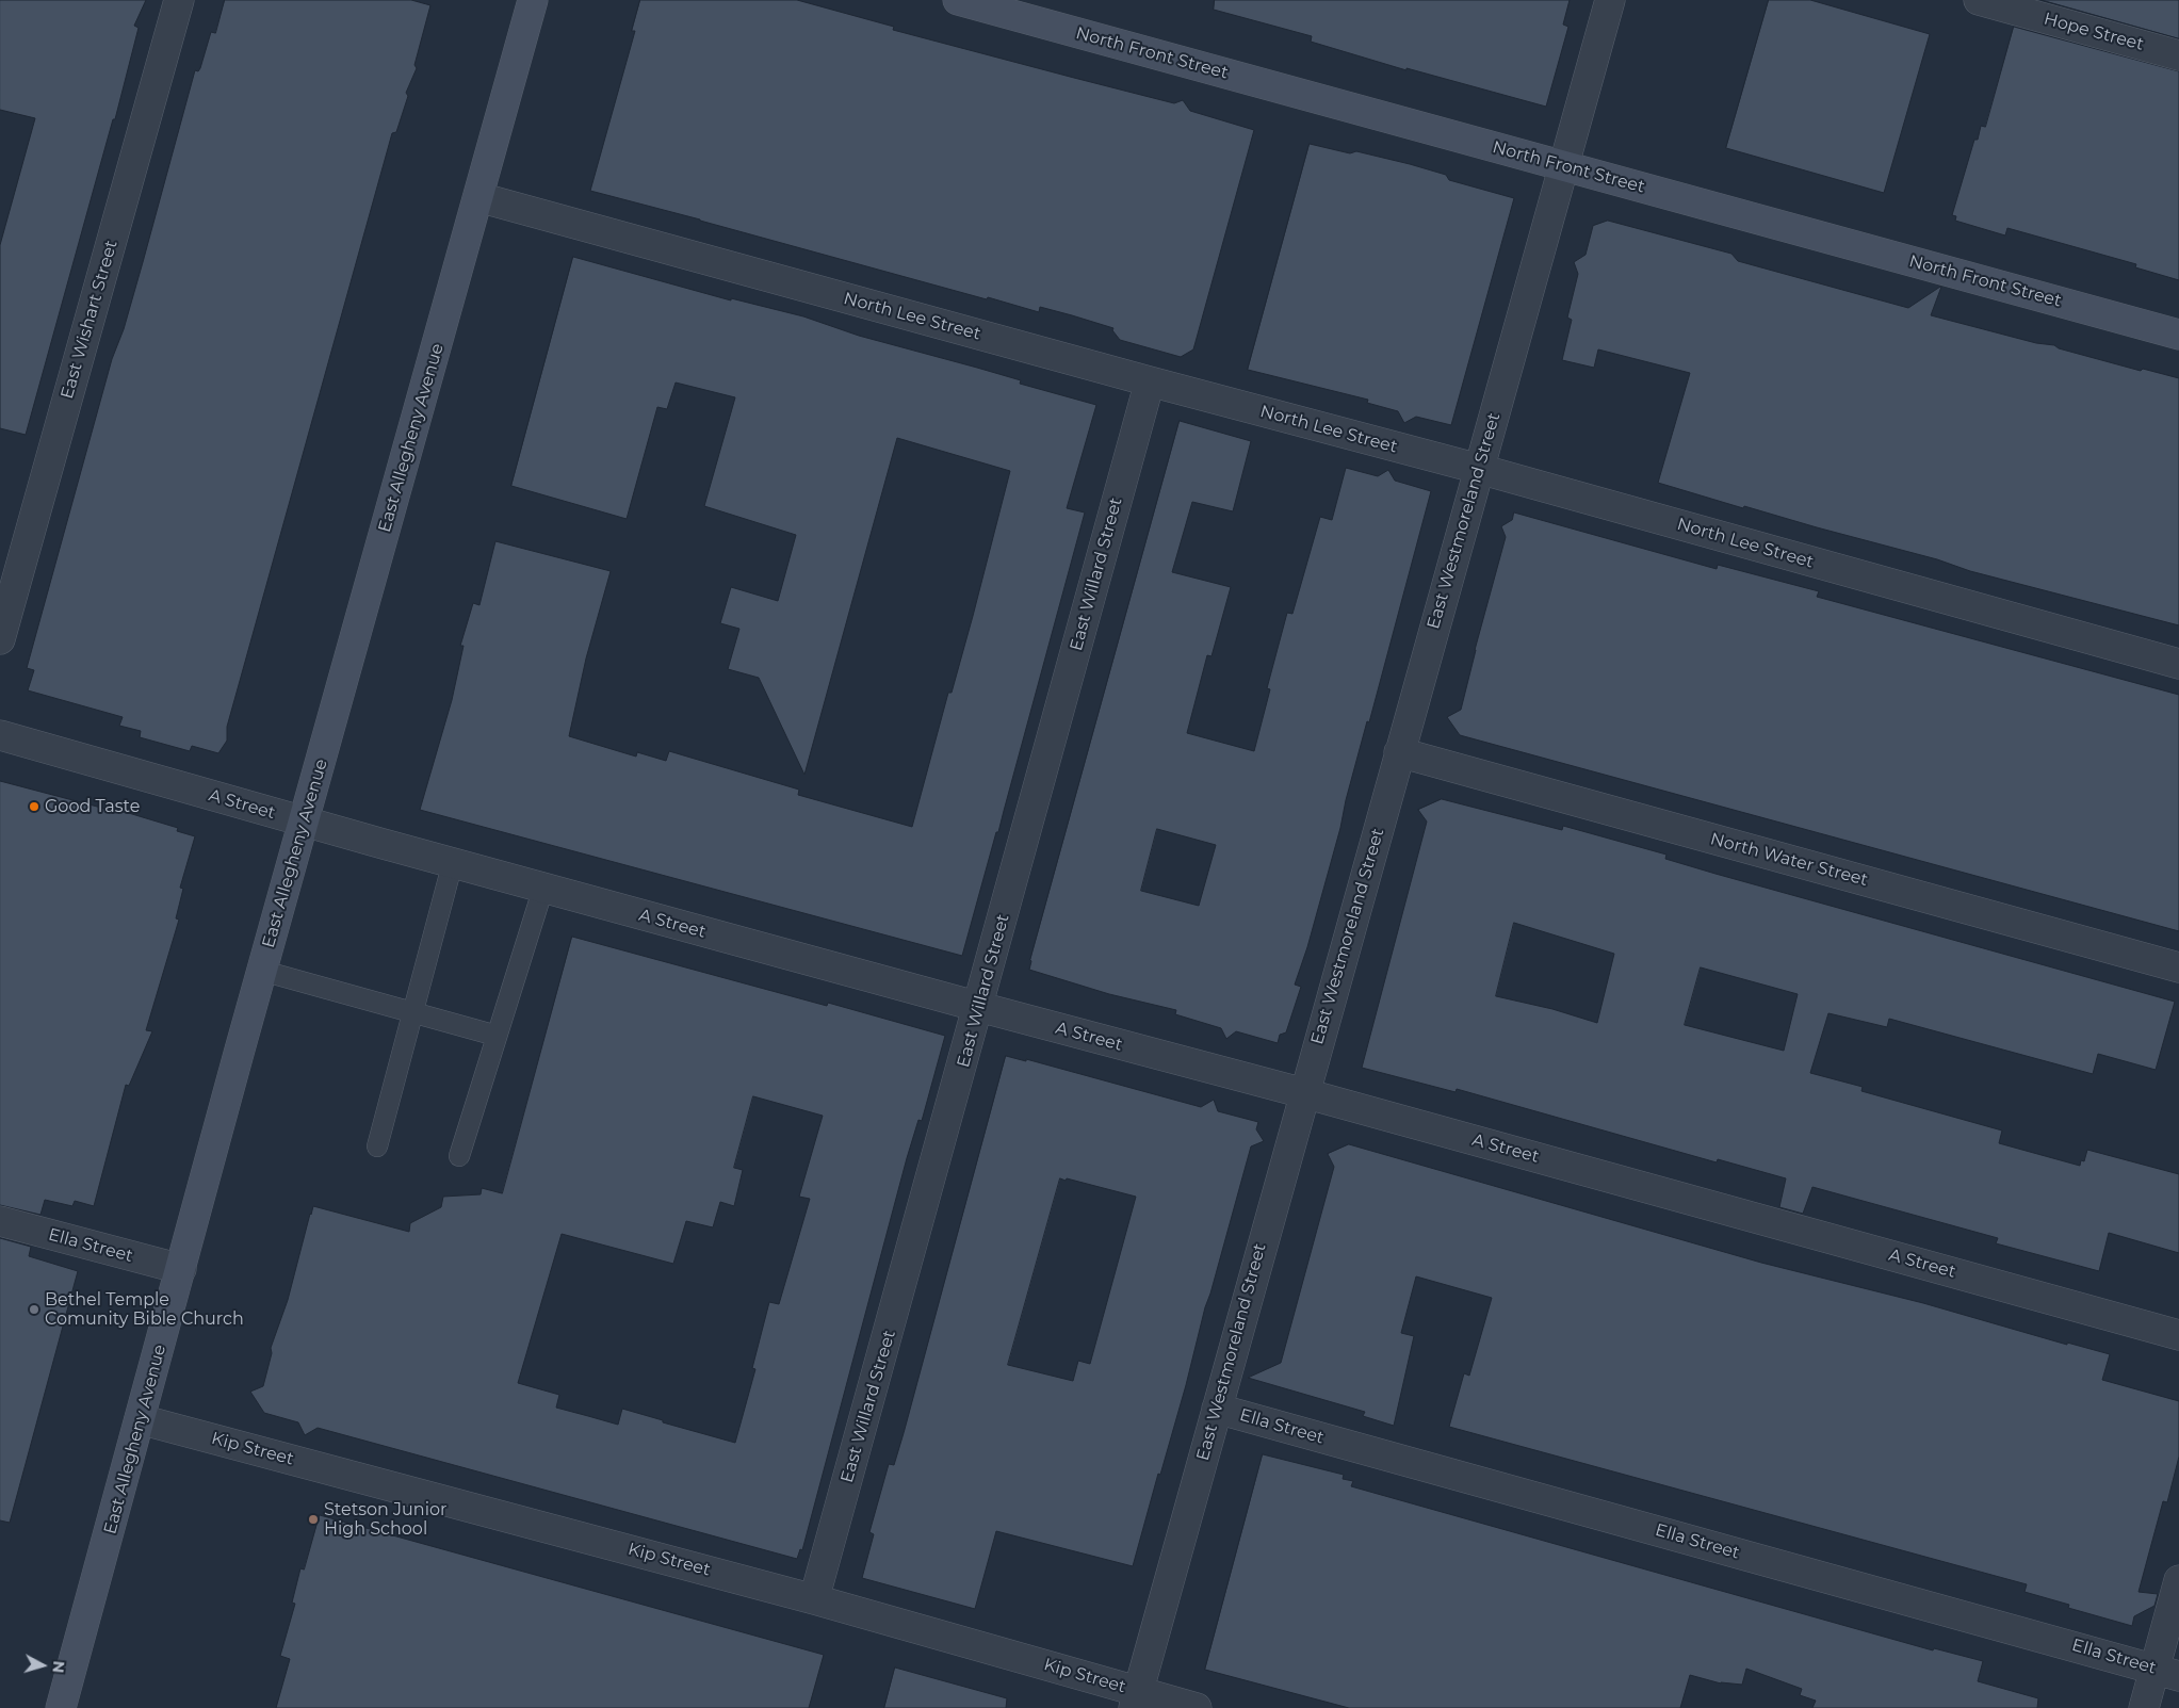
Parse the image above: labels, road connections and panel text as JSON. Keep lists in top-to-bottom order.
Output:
{
  "streets": {
    "main road": ["North Front Street", "East Allegheny Avenue"],
    "street": [
      "Hope Street",
      "North Lee Street",
      "East Wishart Street",
      "East Westmoreland Street",
      "East Willard Street",
      "A Street",
      "North Water Street",
      "Ella Street",
      "Kip Street"
    ]
  },
  "crossings": [
    ["North Front Street", "East Westmoreland Street"],
    ["North Lee Street", "East Allegheny Avenue"],
    ["North Lee Street", "East Westmoreland Street"],
    ["North Lee Street", "East Willard Street"],
    ["East Allegheny Avenue", "A Street"],
    ["East Allegheny Avenue", "Ella Street"],
    ["East Allegheny Avenue", "Kip Street"],
    ["East Westmoreland Street", "A Street"],
    ["East Westmoreland Street", "North Water Street"],
    ["East Westmoreland Street", "Ella Street"],
    ["East Westmoreland Street", "Kip Street"],
    ["East Willard Street", "A Street"],
    ["East Willard Street", "Kip Street"]
  ],
  "places": ["Good Taste", "Bethel Temple Comunity Bible Church", "Stetson Junior High School"],
  "north": "right"
}
